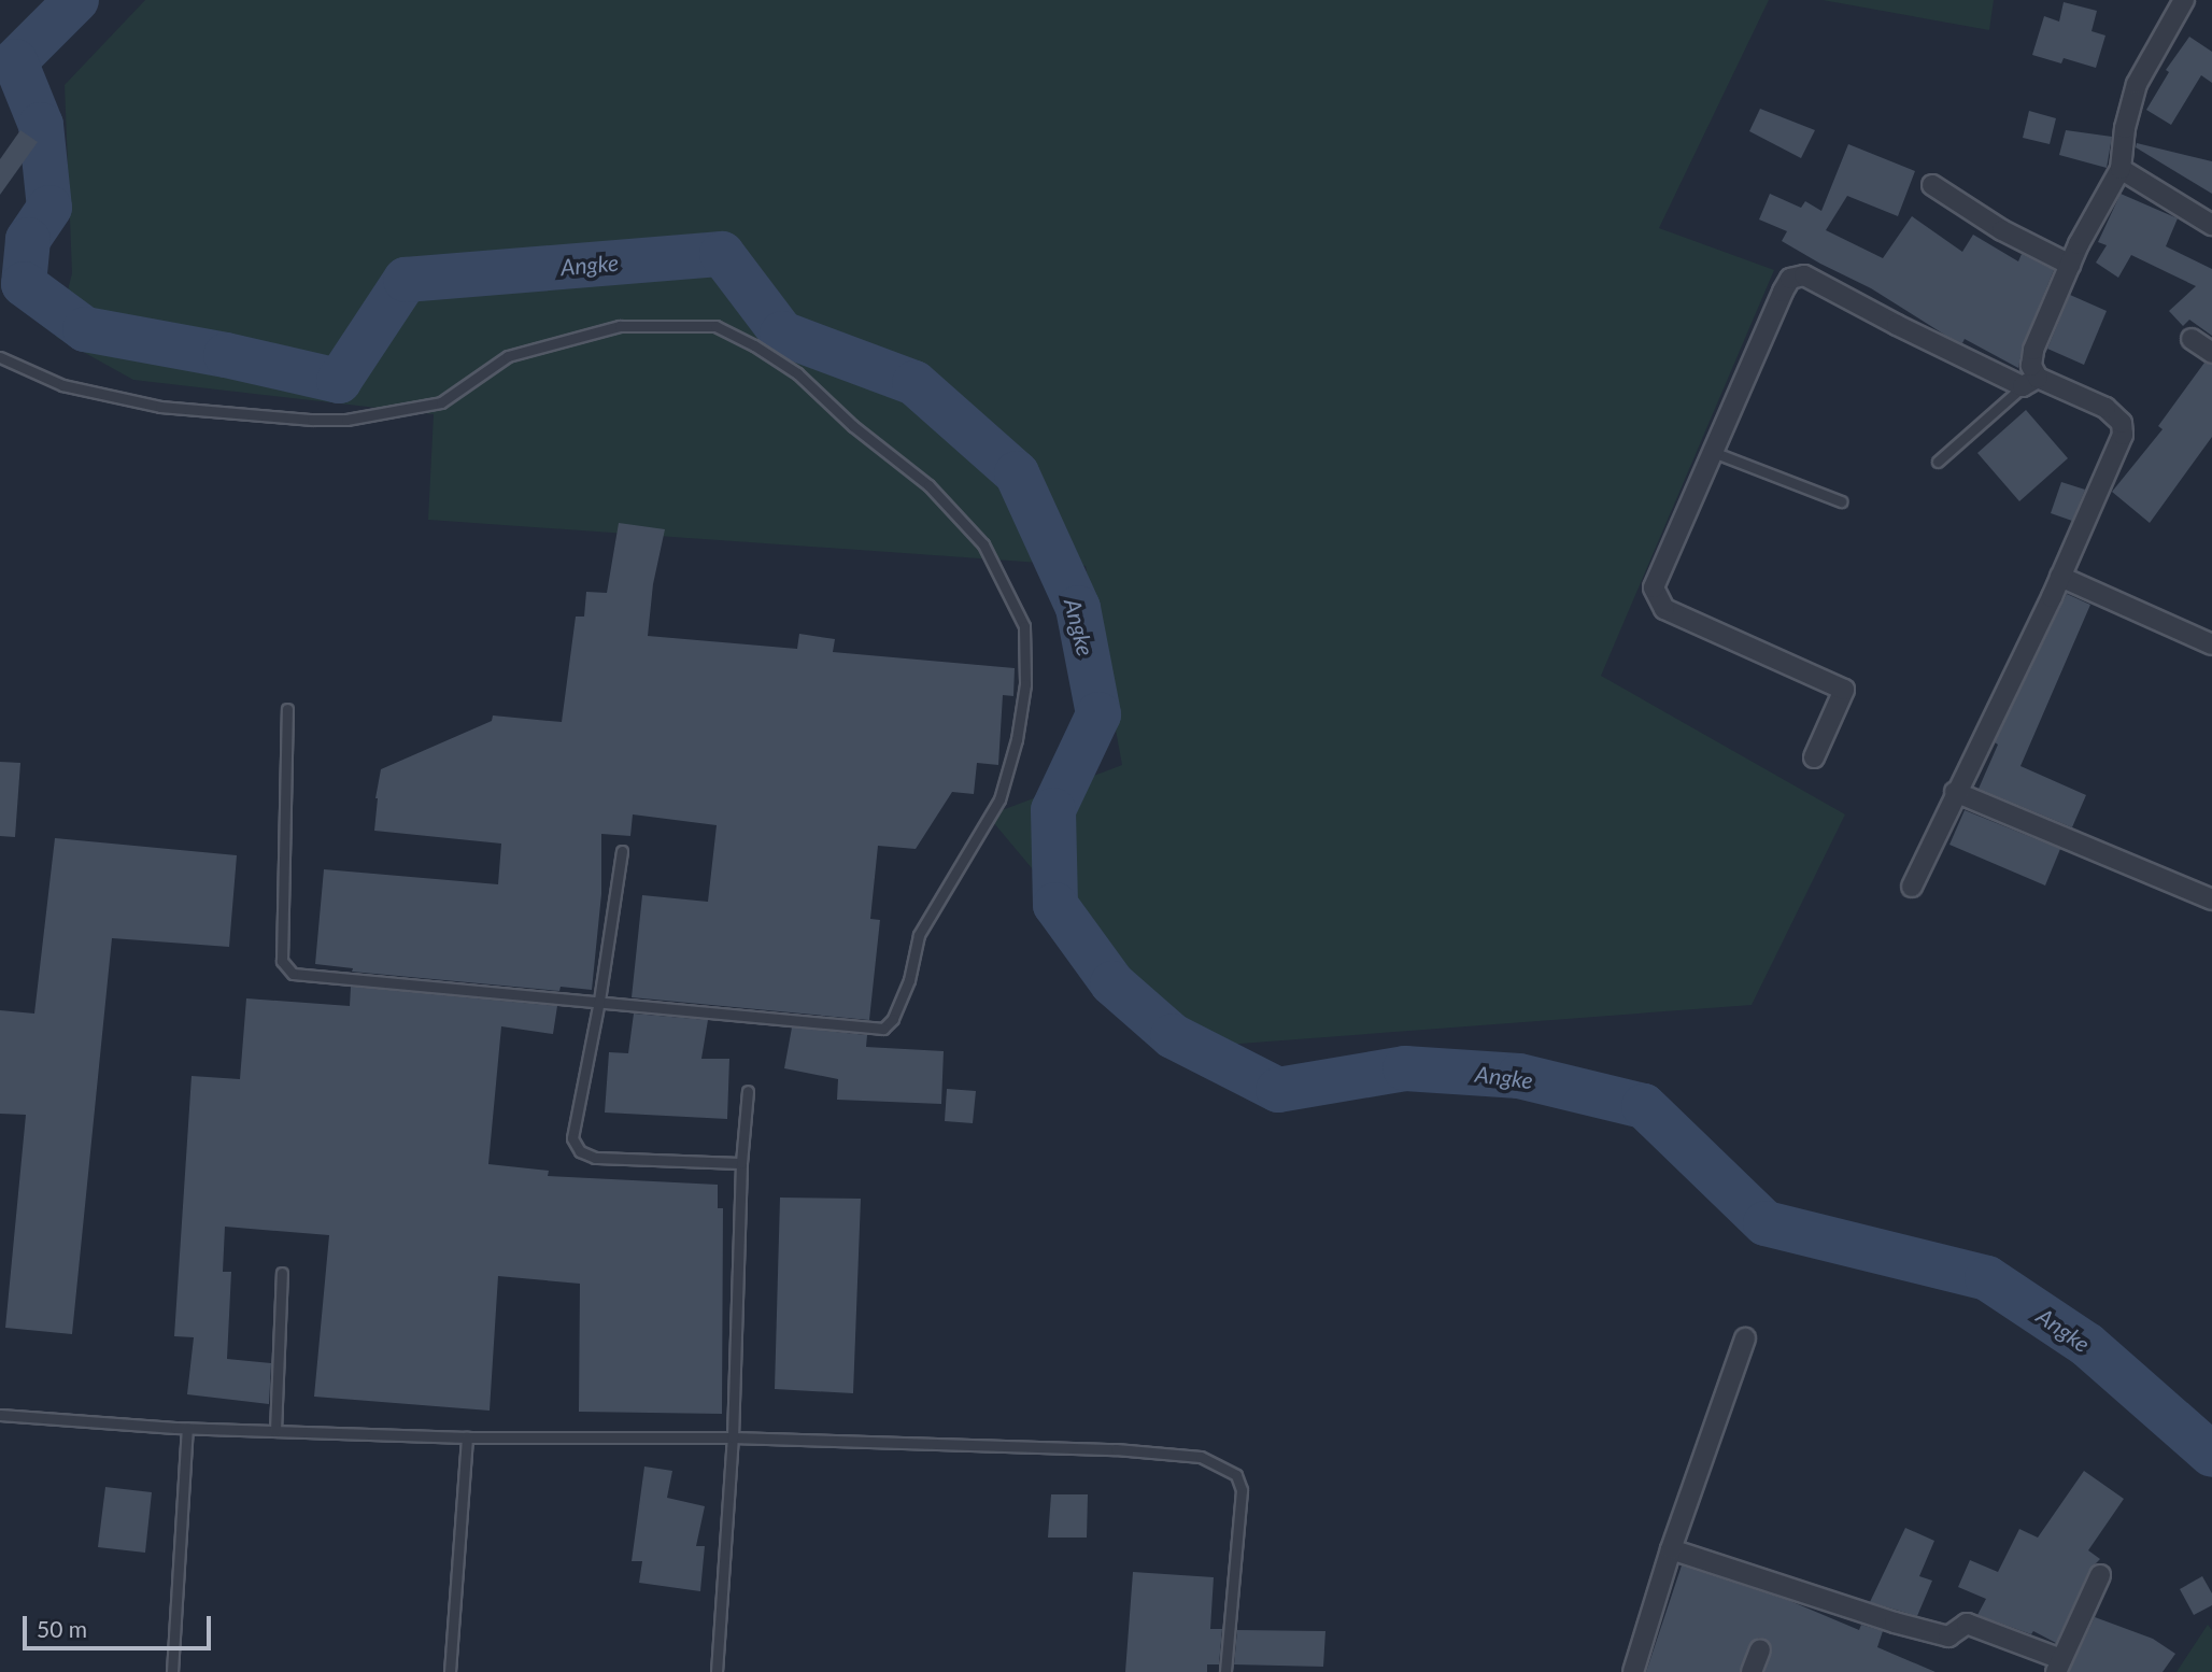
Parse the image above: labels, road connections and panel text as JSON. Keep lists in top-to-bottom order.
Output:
{
  "water": ["Angke"],
  "scale_bar": "50 m"
}
